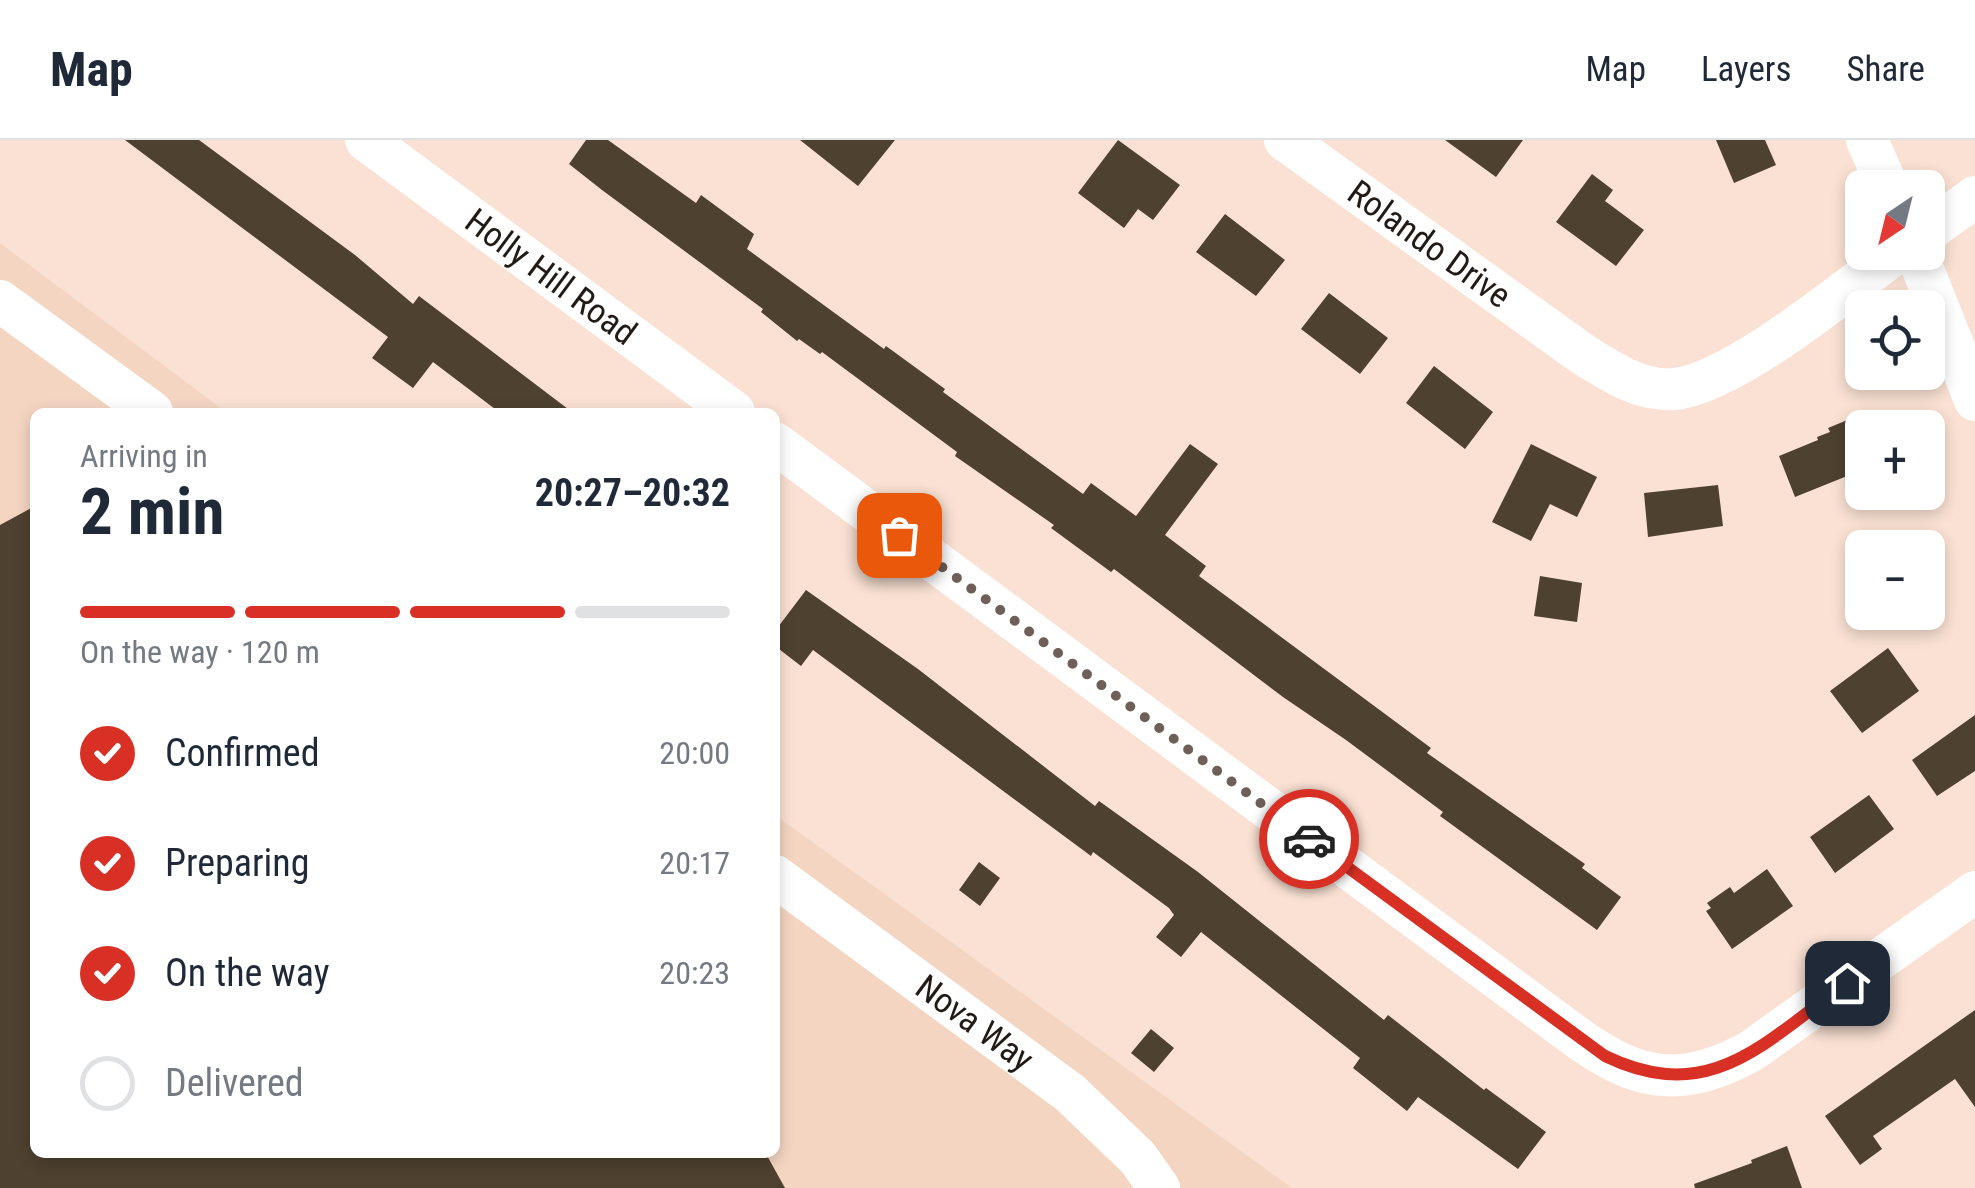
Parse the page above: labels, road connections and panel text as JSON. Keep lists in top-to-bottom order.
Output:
{
  "streets": {
    "street": ["Rolando Drive", "Holly Hill Road", "Nova Way"]
  },
  "north": "bottom left",
  "page": {
    "header": "Map",
    "nav": ["Map", "Layers", "Share"],
    "map_buttons": ["+", "−"],
    "heading": ["2 min", "Arriving in", "20:27–20:32"],
    "bar": "On the way · 120 m",
    "list": [
      ["Confirmed", "20:00"],
      ["Preparing", "20:17"],
      ["On the way", "20:23"],
      "Delivered"
    ]
  }
}
